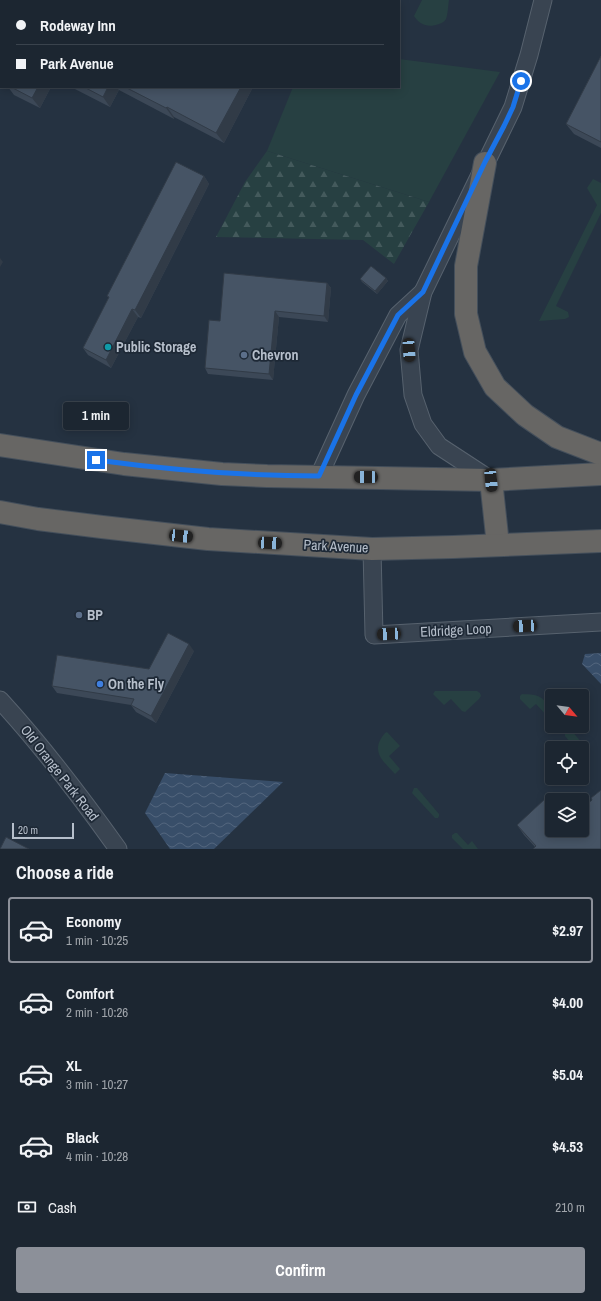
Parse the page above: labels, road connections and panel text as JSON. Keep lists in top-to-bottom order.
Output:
{
  "streets": {
    "highway": ["Park Avenue"],
    "street": ["Eldridge Loop", "Old Orange Park Road"]
  },
  "crossings": [
    ["Park Avenue", "Eldridge Loop"]
  ],
  "places": [
    "Public Storage",
    "Chevron",
    "BP",
    "On the Fly"
  ],
  "scale_bar": "20 m",
  "north": "bottom right",
  "page": {
    "banner": ["Rodeway Inn", "Park Avenue"],
    "bubble": "1 min",
    "scale": "20 m",
    "heading": "Choose a ride",
    "list": [
      {
        "name": "Economy",
        "note": "1 min · 10:25",
        "value": "$2.97"
      },
      {
        "name": "Comfort",
        "note": "2 min · 10:26",
        "value": "$4.00"
      },
      {
        "name": "XL",
        "note": "3 min · 10:27",
        "value": "$5.04"
      },
      {
        "name": "Black",
        "note": "4 min · 10:28",
        "value": "$4.53"
      }
    ],
    "pay": ["Cash", "210 m"],
    "buttons": "Confirm"
  }
}
